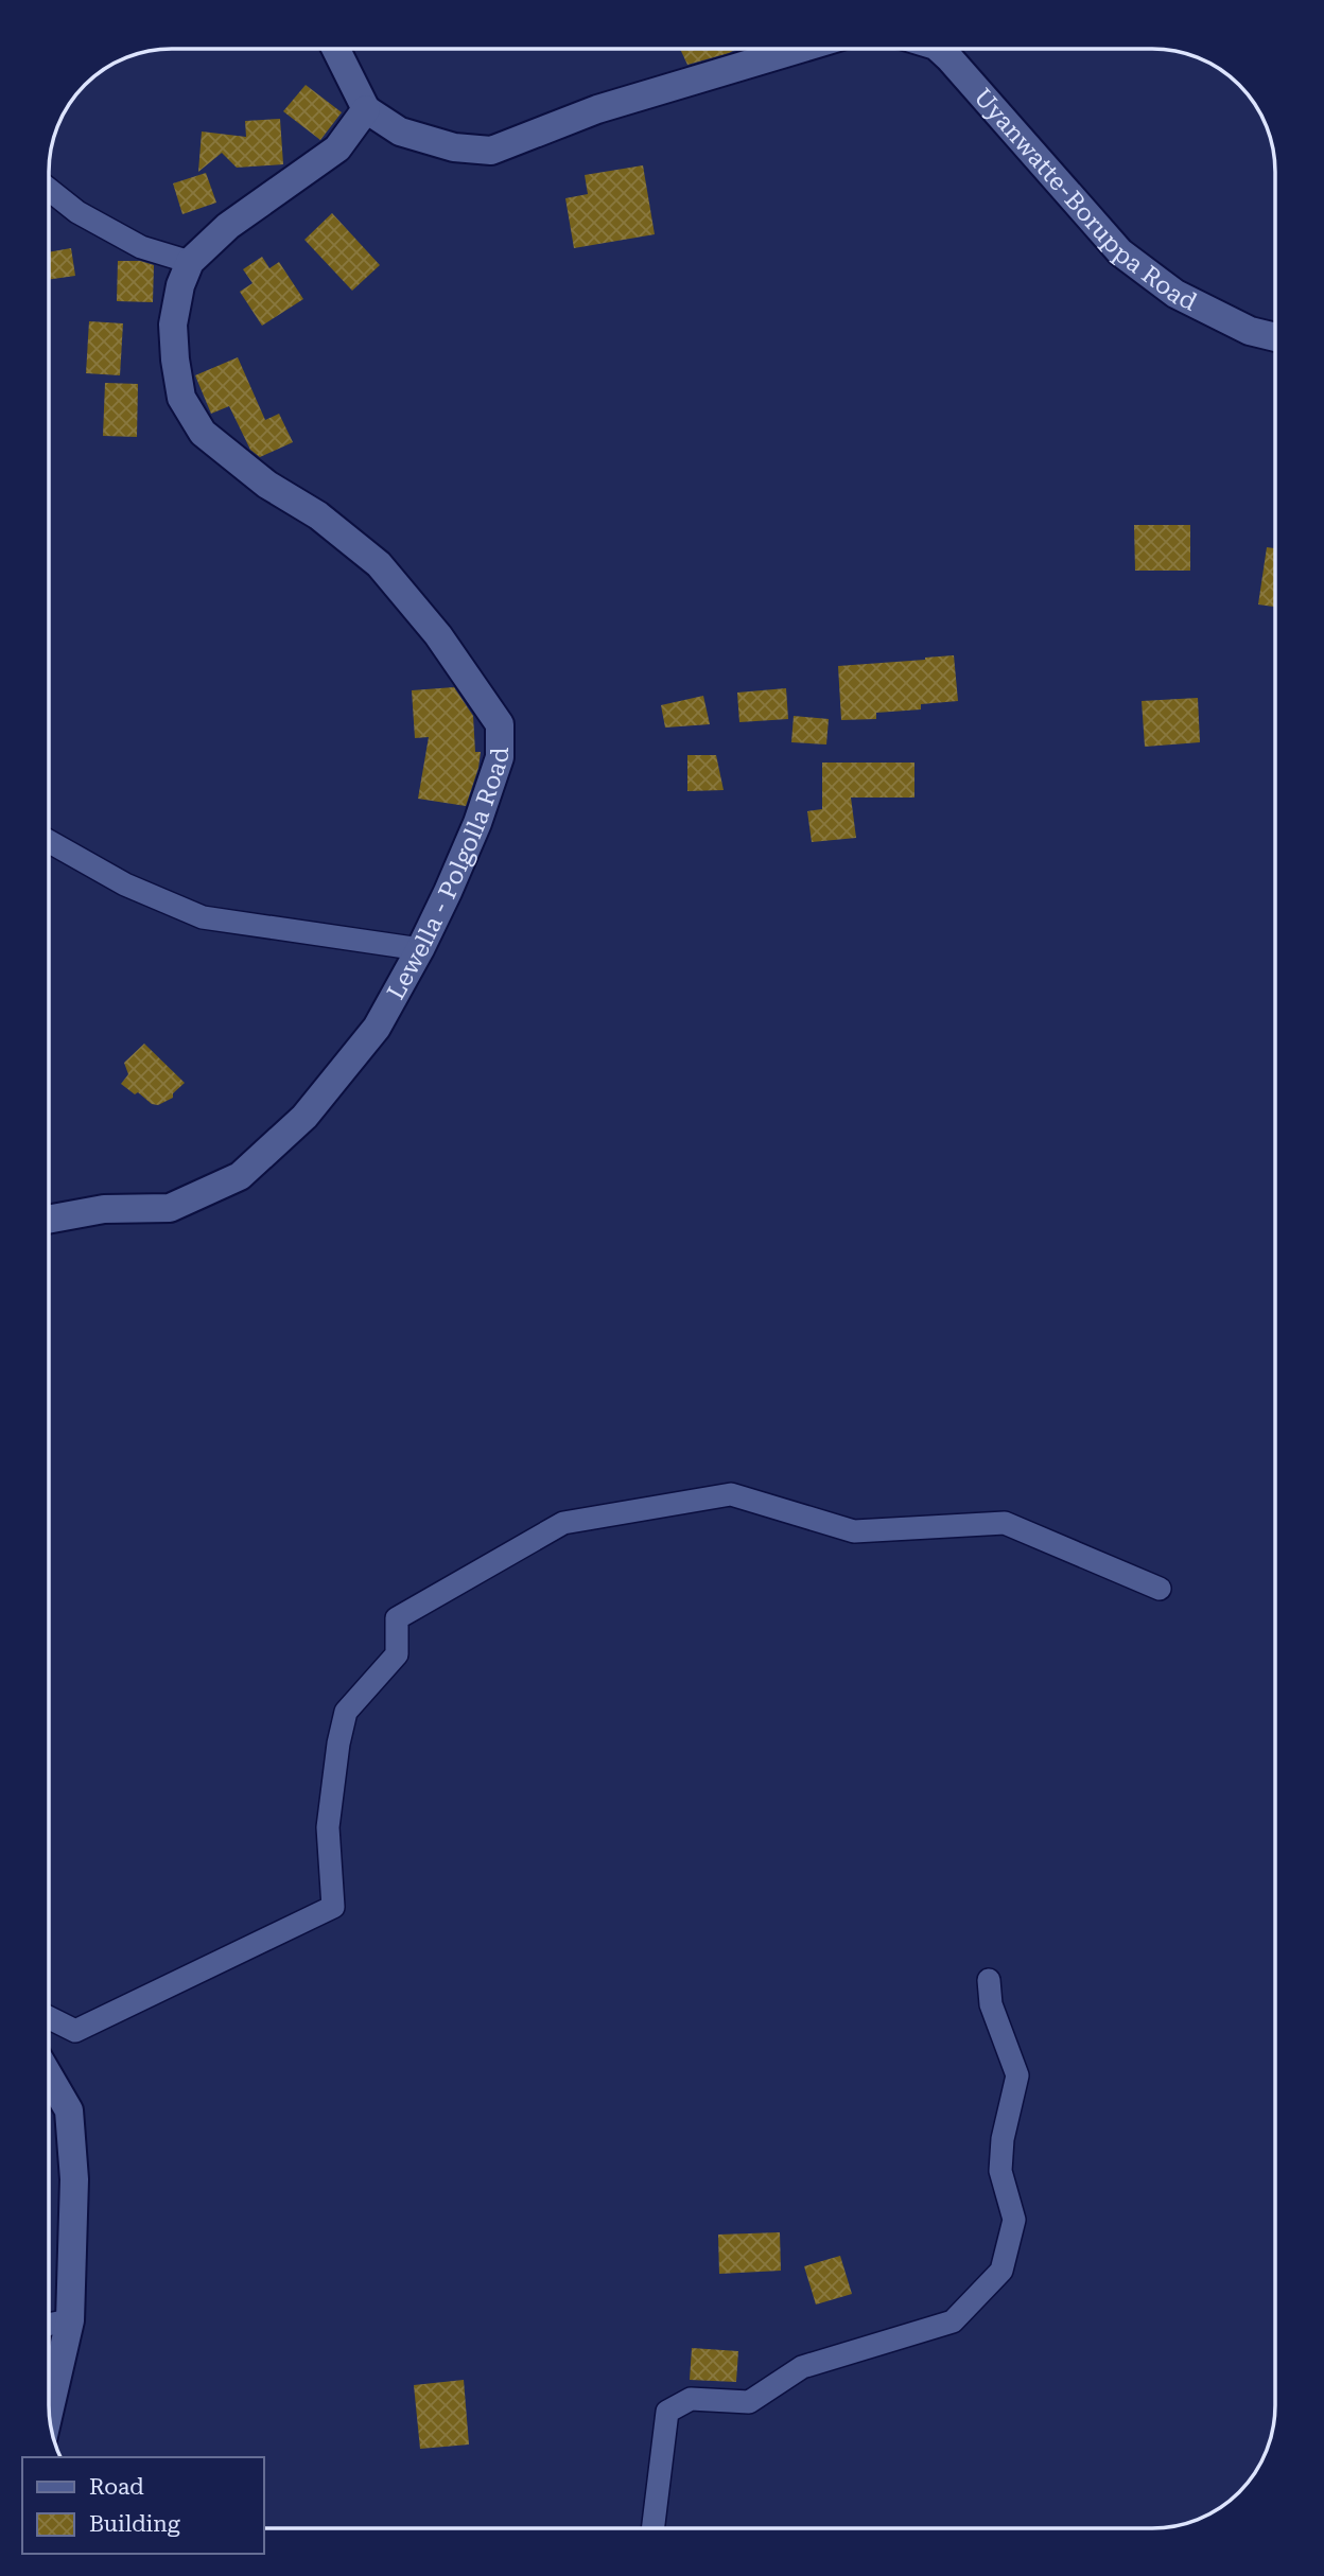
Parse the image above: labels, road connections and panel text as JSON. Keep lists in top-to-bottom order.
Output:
{
  "streets": {
    "street": ["Uyanwatte-Boruppa Road", "Lewella - Polgolla Road"]
  },
  "legend": ["Road", "Building"]
}
